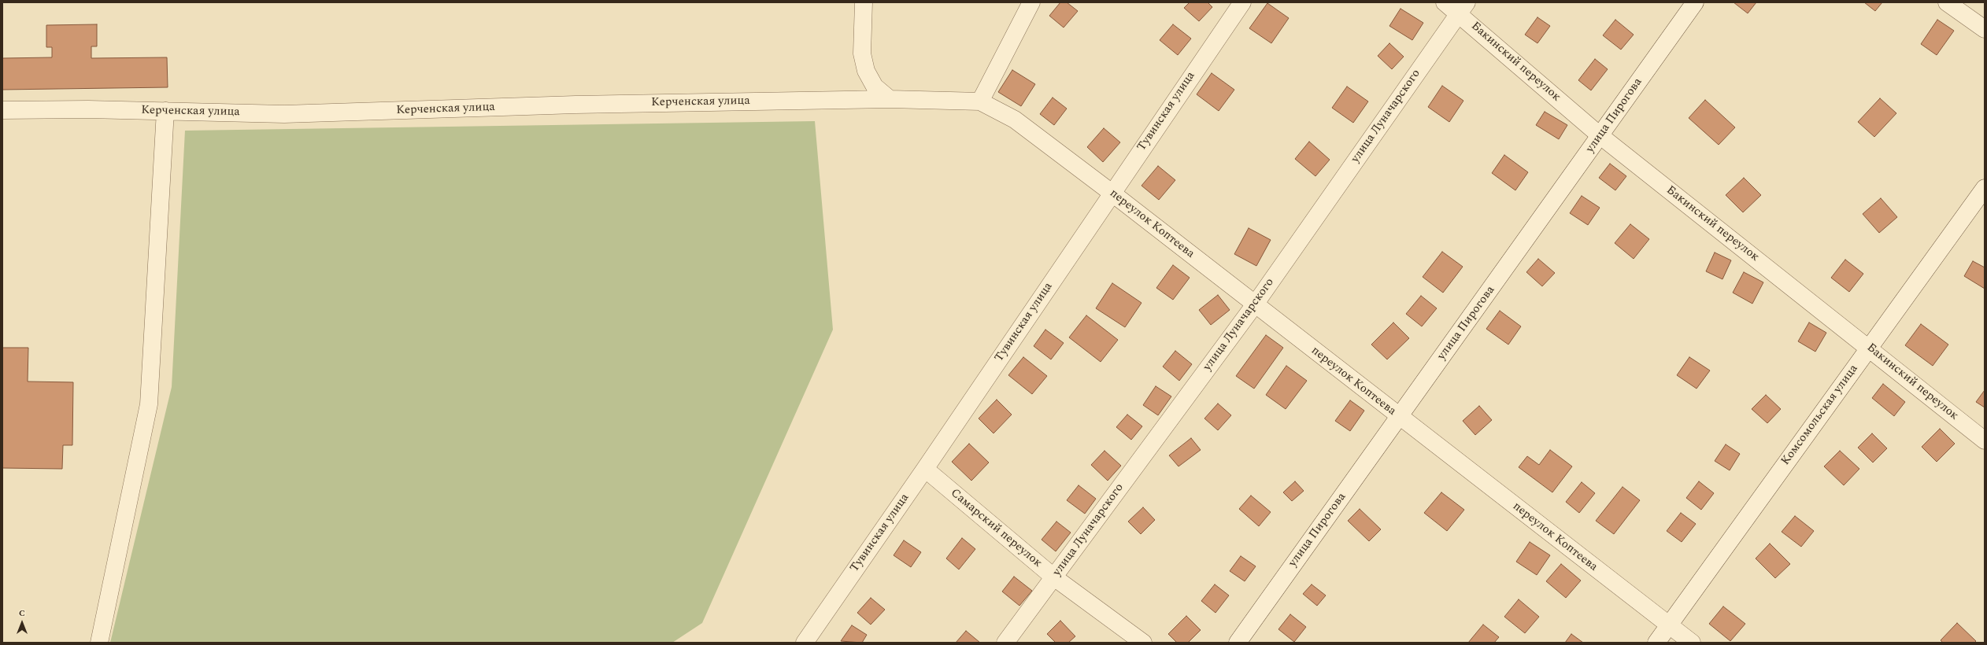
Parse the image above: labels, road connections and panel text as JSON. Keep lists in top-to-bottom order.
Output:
{
  "streets": {
    "street": [
      "Бакинский переулок",
      "Керченская улица",
      "Тувинская улица",
      "улица Пирогова",
      "улица Луначарского",
      "переулок Коптеева",
      "Комсомольская улица",
      "Самарский переулок"
    ]
  },
  "crossings": [
    ["Бакинский переулок", "улица Пирогова"],
    ["Бакинский переулок", "улица Луначарского"],
    ["Бакинский переулок", "Комсомольская улица"],
    ["Керченская улица", "переулок Коптеева"],
    ["Тувинская улица", "переулок Коптеева"],
    ["Тувинская улица", "Самарский переулок"],
    ["улица Пирогова", "переулок Коптеева"],
    ["улица Луначарского", "переулок Коптеева"],
    ["улица Луначарского", "Самарский переулок"],
    ["переулок Коптеева", "Комсомольская улица"]
  ],
  "north": "top"
}
